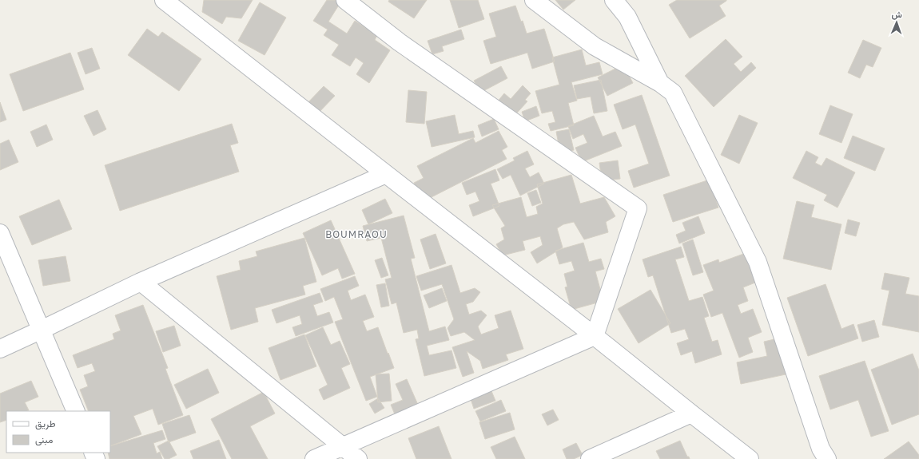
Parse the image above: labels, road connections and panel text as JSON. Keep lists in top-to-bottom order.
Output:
{
  "districts": ["BOUMRAOU"],
  "legend": ["طريق", "مبنى"],
  "north": "top"
}
